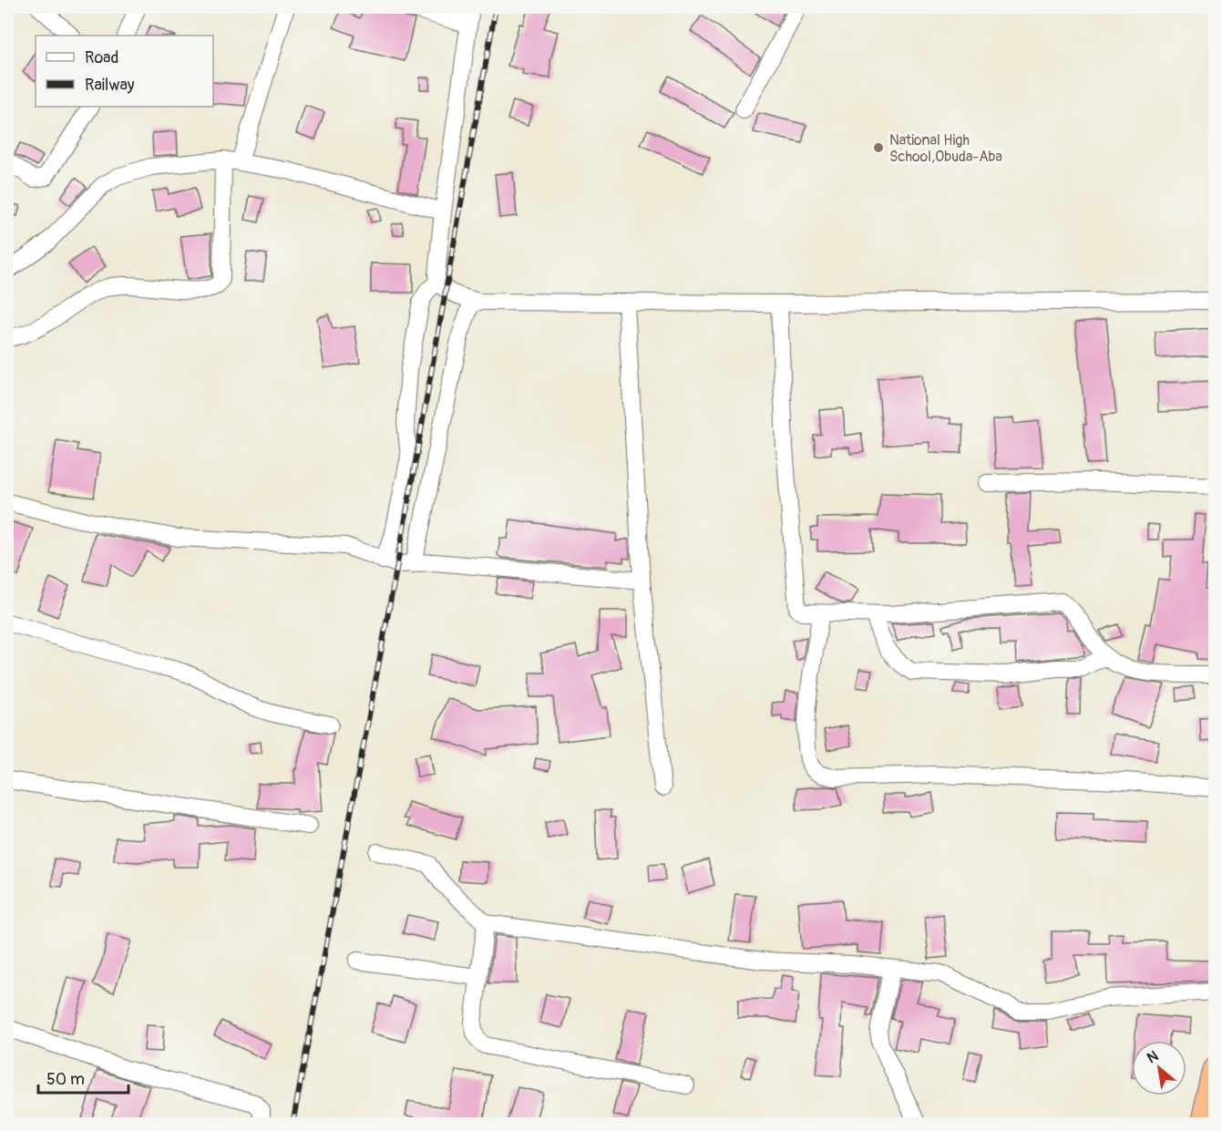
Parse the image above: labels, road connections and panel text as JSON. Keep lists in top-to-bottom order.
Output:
{
  "places": ["National High School,Obuda-Aba"],
  "legend": ["Road", "Railway"],
  "scale_bar": "50 m",
  "north": "top left"
}
